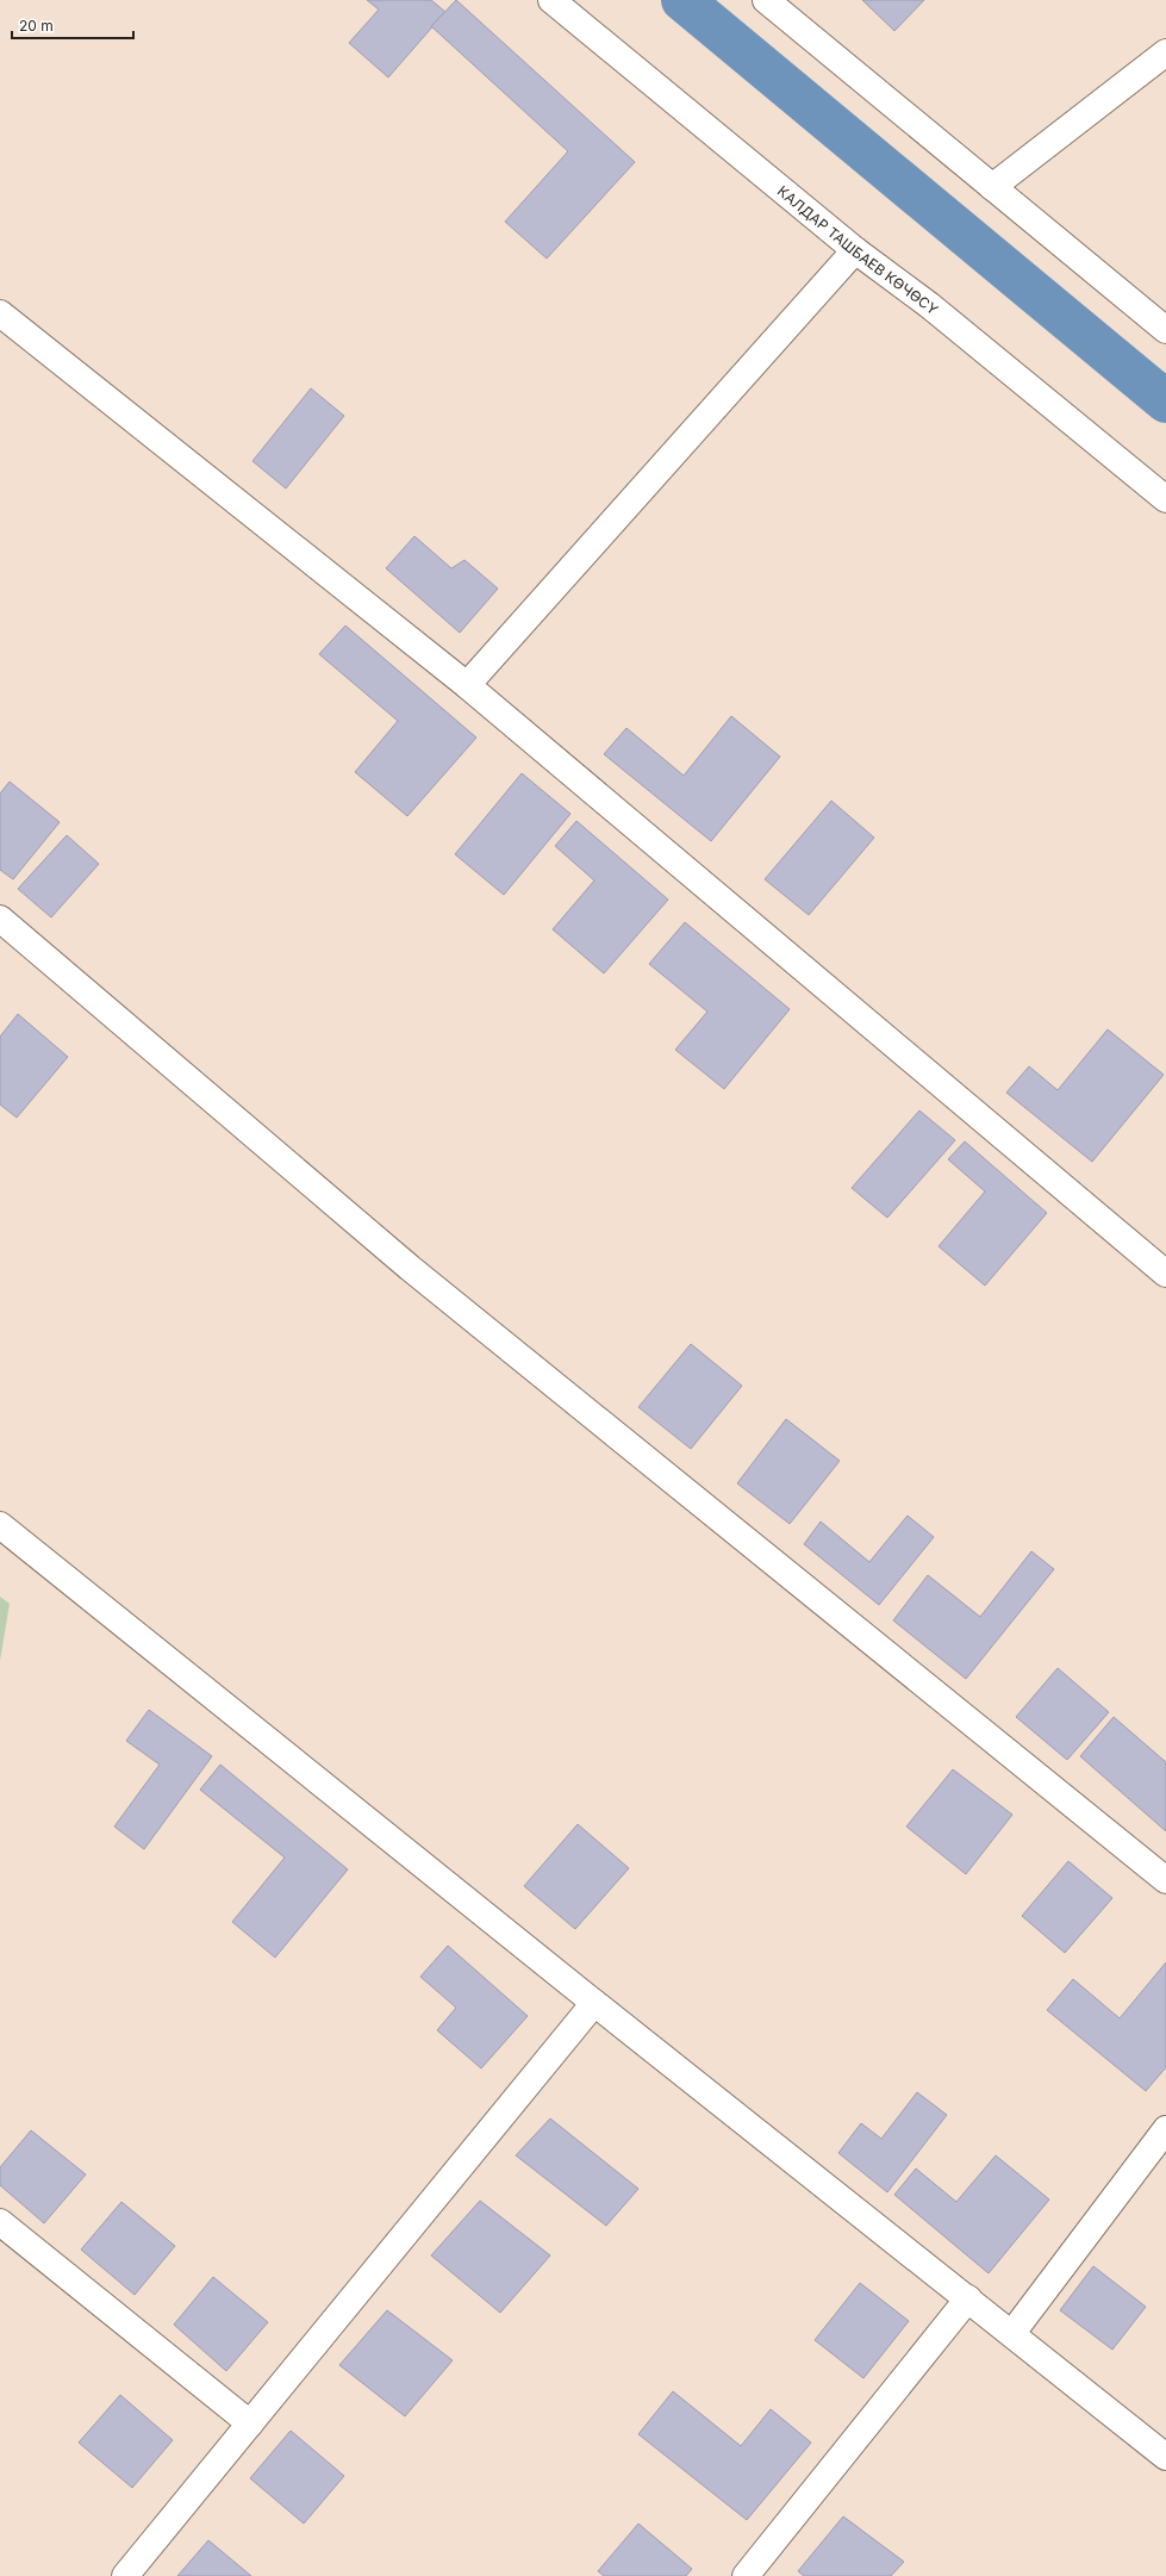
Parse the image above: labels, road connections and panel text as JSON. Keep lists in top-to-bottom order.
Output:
{
  "streets": {
    "street": ["КАЛДАР ТАШБАЕВ КӨЧӨСҮ"]
  },
  "scale_bar": "20 m"
}
